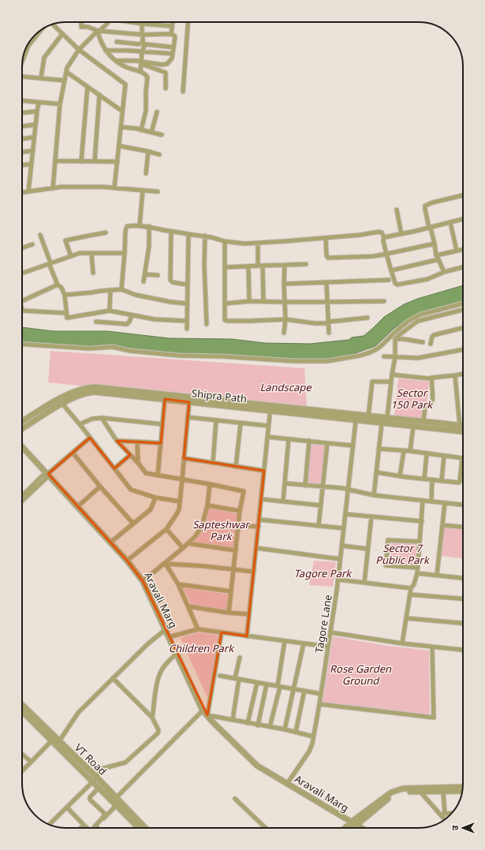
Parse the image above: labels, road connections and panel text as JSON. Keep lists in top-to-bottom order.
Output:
{
  "streets": {
    "street": [
      "Shipra Path",
      "Aravali Marg",
      "Tagore Lane",
      "VT Road"
    ]
  },
  "crossings": [
    ["Shipra Path", "Tagore Lane"],
    ["Aravali Marg", "Tagore Lane"]
  ],
  "parks": [
    "Landscape",
    "Sector 150 Park",
    "Sapteshwar Park",
    "Sector 7 Public Park",
    "Tagore Park",
    "Children Park",
    "Rose Garden Ground"
  ],
  "north": "left"
}
